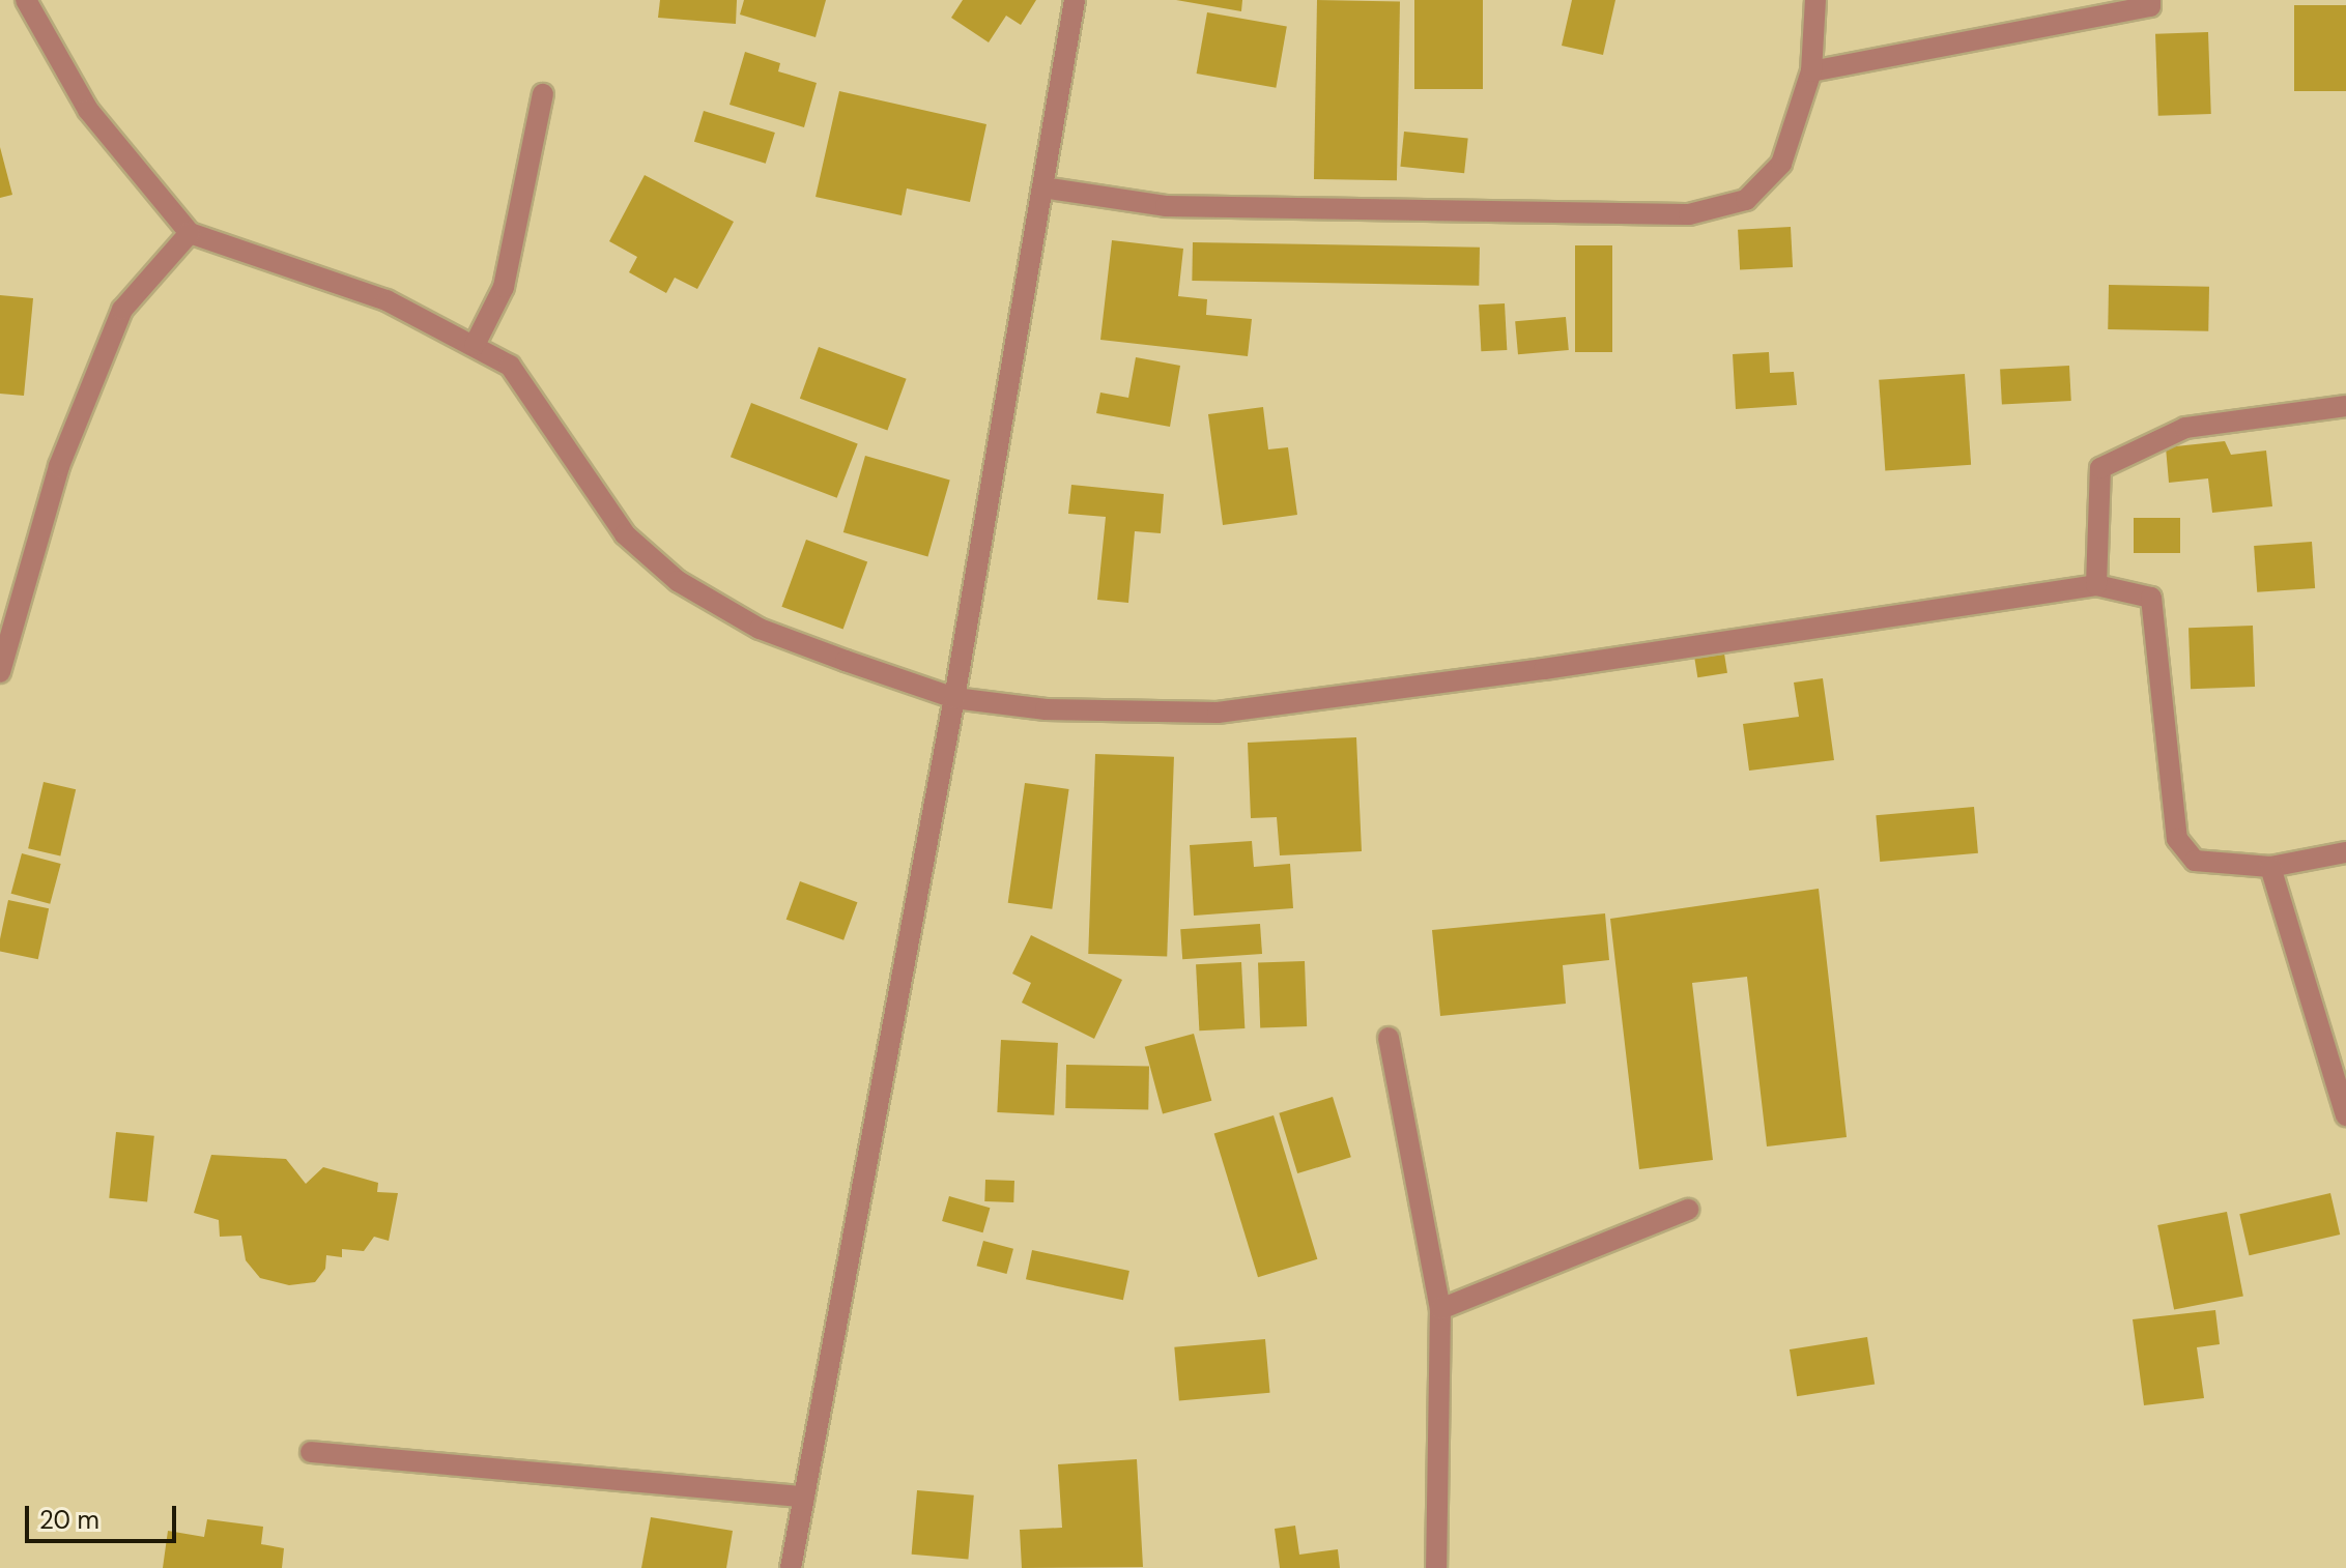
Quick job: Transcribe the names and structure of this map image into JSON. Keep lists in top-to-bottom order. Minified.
{"scale_bar":"20 m"}
